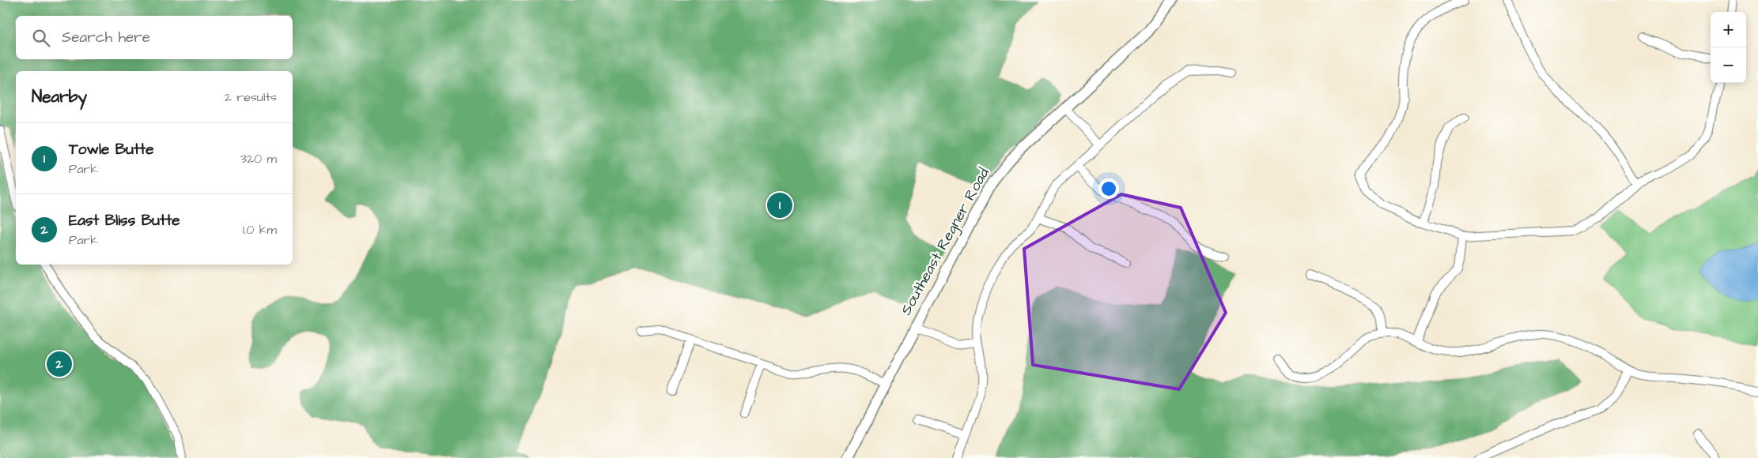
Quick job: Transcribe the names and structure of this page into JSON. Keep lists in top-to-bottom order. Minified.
{"streets":{"main road":["Southeast Regner Road"]},"page":{"map_buttons":["+","−"],"search":"Search here","heading":["Nearby","2 results"],"list":[{"mark":"1","name":"Towle Butte","note":"Park","value":"320 m"},{"mark":"2","name":"East Bliss Butte","note":"Park","value":"1.0 km"}],"pins":["1","2"]}}
